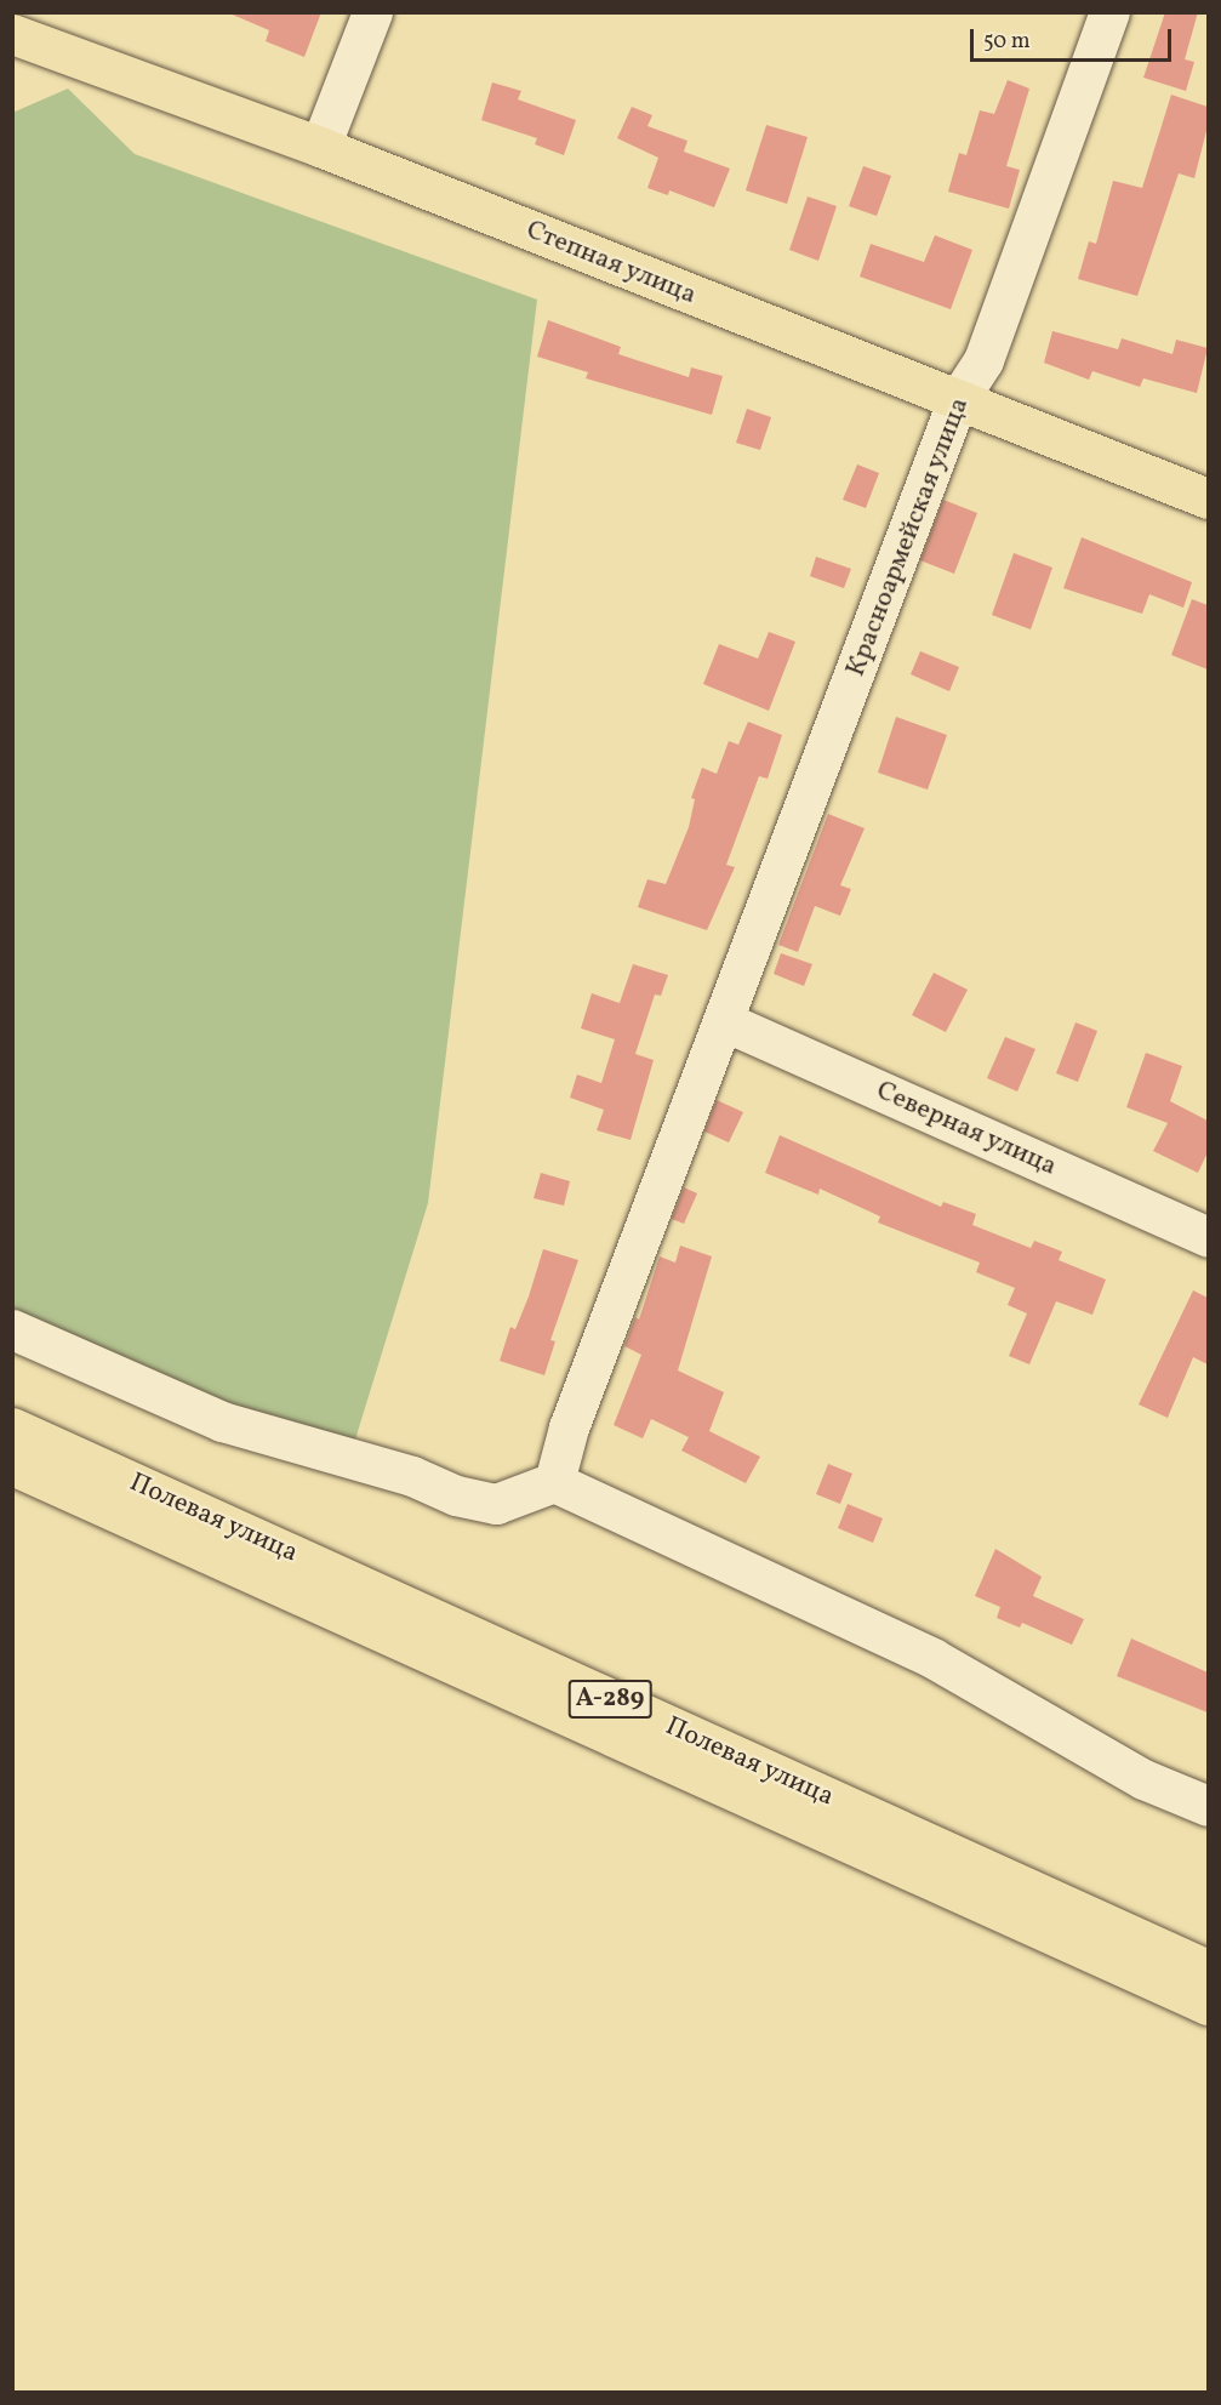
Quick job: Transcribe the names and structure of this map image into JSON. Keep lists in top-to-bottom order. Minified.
{"streets":{"main road":["Степная улица","Полевая улица","А-289"],"street":["Красноармейская улица","Северная улица"]},"crossings":[["Степная улица","Красноармейская улица"],["Красноармейская улица","Северная улица"]],"scale_bar":"50 m"}
